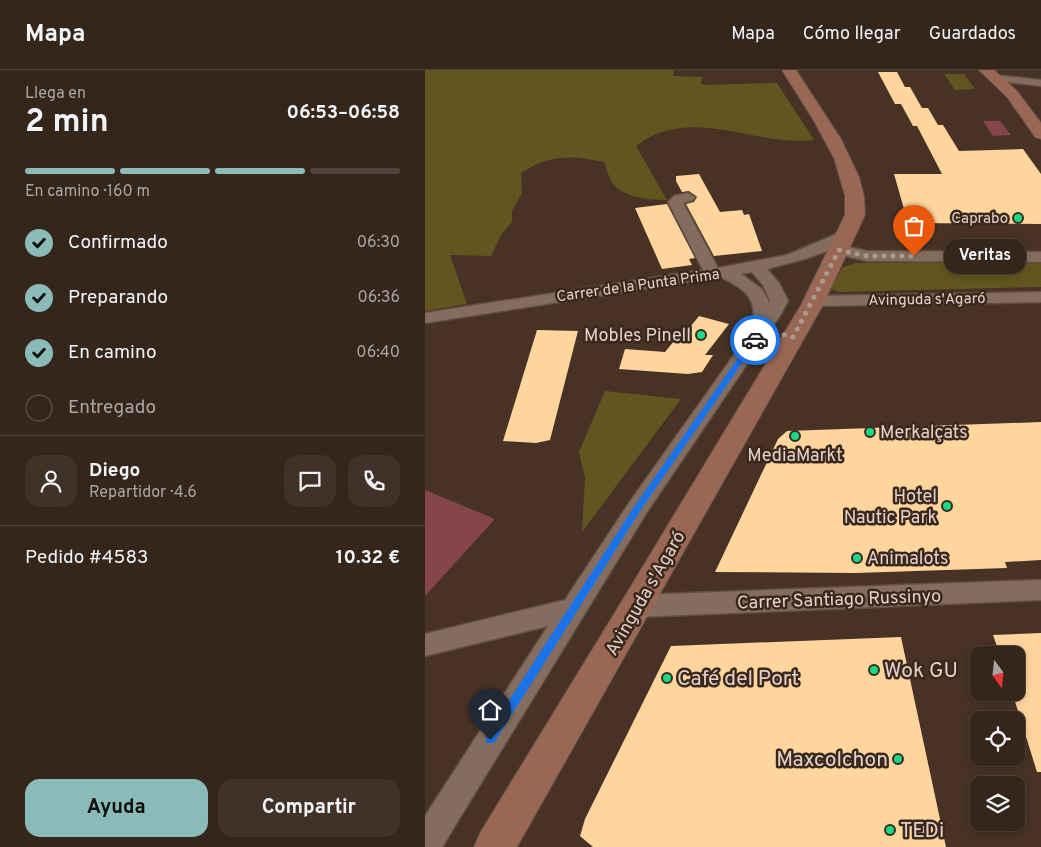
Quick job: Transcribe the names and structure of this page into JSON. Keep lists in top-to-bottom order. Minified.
{"streets":{"main road":["Avinguda s'Agaró"],"street":["Carrer de la Punta Prima","Carrer Santiago Russinyo"]},"crossings":[["Carrer de la Punta Prima","Avinguda s'Agaró"],["Avinguda s'Agaró","Carrer Santiago Russinyo"]],"places":["Caprabo","Veritas","Mobles Pinell","Merkalçats","MediaMarkt","Hotel Nautic Park","Animalots","Wok GU","Café del Port","Maxcolchon","TEDi"],"north":"bottom","page":{"header":"Mapa","nav":["Mapa","Cómo llegar","Guardados"],"heading":["2 min","Llega en","06:53–06:58"],"panel":["Diego","Repartidor · 4.6","Pedido #4583","10.32 €"],"bar":"En camino · 160 m","list":[["Confirmado","06:30"],["Preparando","06:36"],["En camino","06:40"],"Entregado"],"bubble":"Veritas","buttons":["Ayuda","Compartir"]}}
